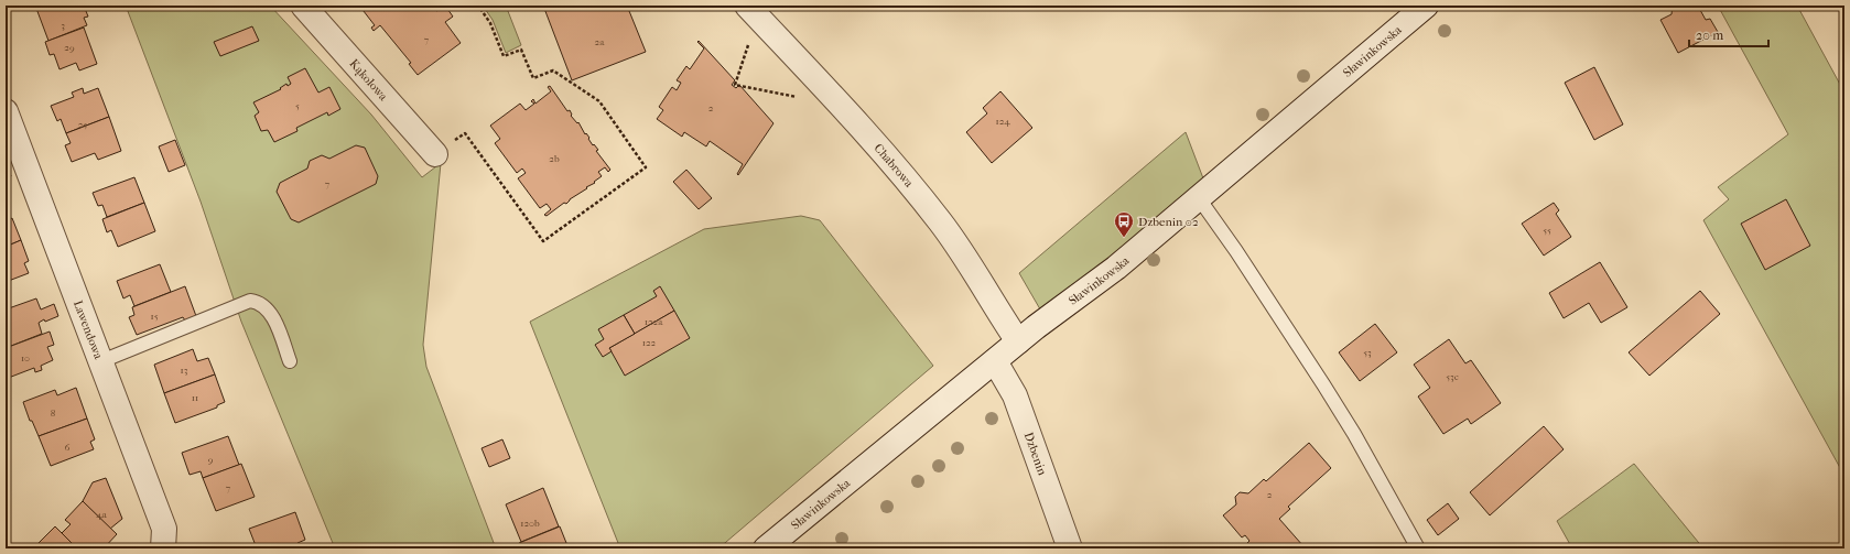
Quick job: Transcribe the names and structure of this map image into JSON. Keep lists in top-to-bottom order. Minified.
{"streets":{"street":["Sławinkowska","Kąkolowa","Chabrowa","Lawendowa","Dzbenin"]},"crossings":[["Sławinkowska","Chabrowa"],["Sławinkowska","Dzbenin"]],"places":{"bus stop":["Dzbenin 02"]},"house_numbers":["3","7","2a","29","5","2","124","25","2b","7","55","15","122a","122","53","10","13","53c","11","8","6","9","7","2","4a","120b"],"scale_bar":"20 m"}
